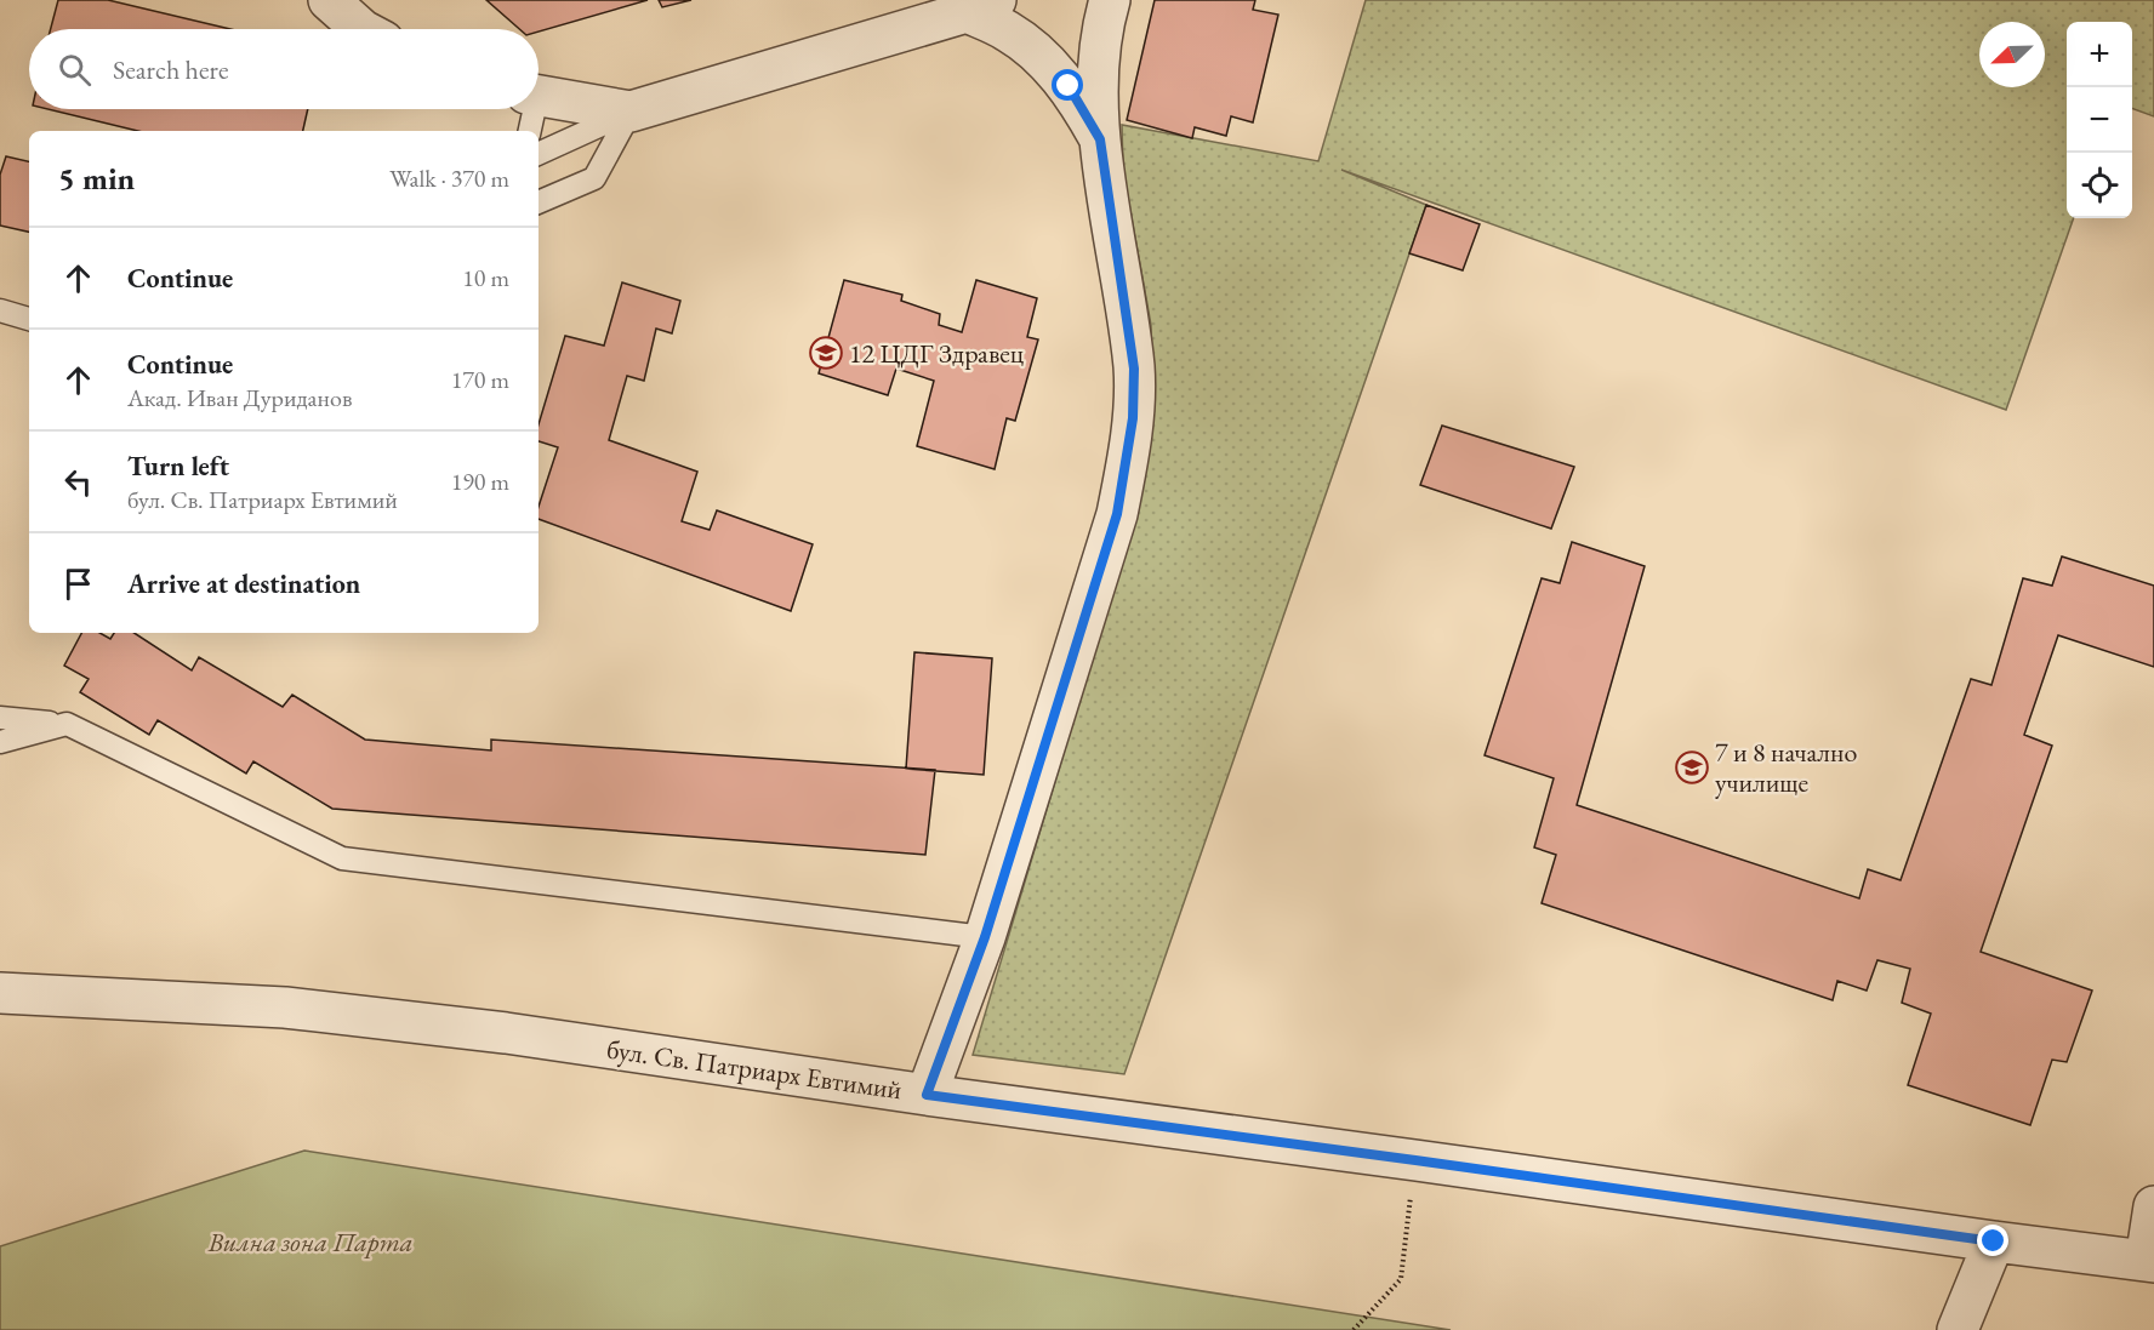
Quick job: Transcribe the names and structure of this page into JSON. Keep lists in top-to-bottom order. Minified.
{"streets":{"street":["бул. Св. Патриарх Евтимий"]},"parks":["Вилна зона Парта"],"places":{"school or university":["12 ЦДГ Здравец","7 и 8 начално училище"]},"north":"bottom left","page":{"map_buttons":["+","−"],"search":"Search here","heading":["5 min","Walk · 370 m"],"list":[["Continue","10 m"],["Continue","Акад. Иван Дуриданов","170 m"],["Turn left","бул. Св. Патриарх Евтимий","190 m"],"Arrive at destination"]}}
